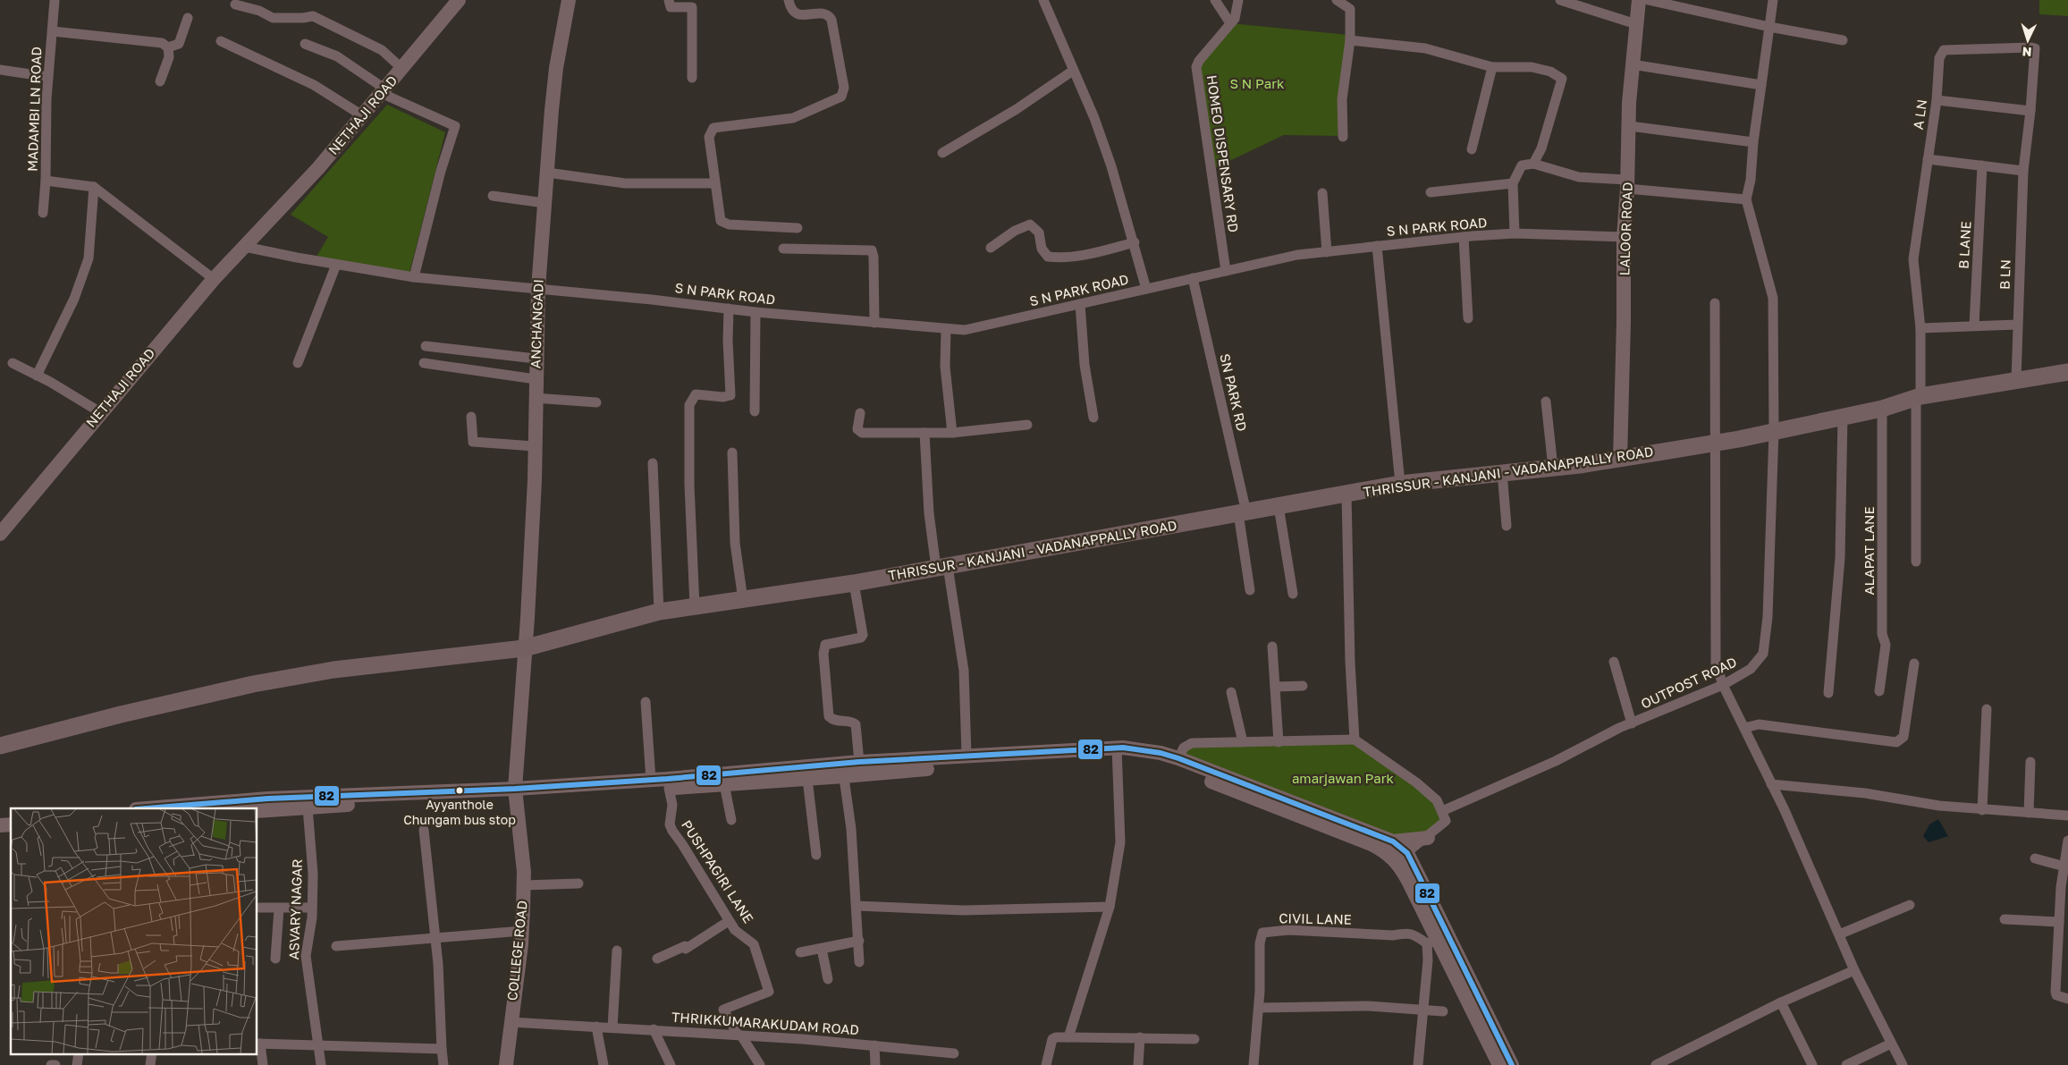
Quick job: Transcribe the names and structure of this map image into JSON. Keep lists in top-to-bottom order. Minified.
{"streets":{"main road":["NETHAJI ROAD","LALOOR ROAD","ANCHANGADI","THRISSUR - KANJANI - VADANAPPALLY ROAD","COLLEGE ROAD"],"street":["MADAMBI LN ROAD","A LN","HOMEO DISPENSARY RD","S N PARK ROAD","B LANE","B LN","SN PARK RD","ALAPAT LANE","OUTPOST ROAD","PUSHPAGIRI LANE","ASVARY NAGAR","CIVIL LANE","THRIKKUMARAKUDAM ROAD"]},"crossings":[["A LN","B LN"],["A LN","THRISSUR - KANJANI - VADANAPPALLY ROAD"],["HOMEO DISPENSARY RD","S N PARK ROAD"],["S N PARK ROAD","LALOOR ROAD"],["S N PARK ROAD","ANCHANGADI"],["S N PARK ROAD","SN PARK RD"],["LALOOR ROAD","THRISSUR - KANJANI - VADANAPPALLY ROAD"],["B LN","THRISSUR - KANJANI - VADANAPPALLY ROAD"],["ANCHANGADI","THRISSUR - KANJANI - VADANAPPALLY ROAD"],["ANCHANGADI","COLLEGE ROAD"],["SN PARK RD","THRISSUR - KANJANI - VADANAPPALLY ROAD"],["THRISSUR - KANJANI - VADANAPPALLY ROAD","ALAPAT LANE"],["THRISSUR - KANJANI - VADANAPPALLY ROAD","OUTPOST ROAD"],["THRISSUR - KANJANI - VADANAPPALLY ROAD","COLLEGE ROAD"],["PUSHPAGIRI LANE","THRIKKUMARAKUDAM ROAD"],["COLLEGE ROAD","THRIKKUMARAKUDAM ROAD"]],"parks":["S N Park","amarjawan Park"],"places":["Ayyanthole Chungam bus stop"],"lines":["transit line 82"],"north":"bottom"}
